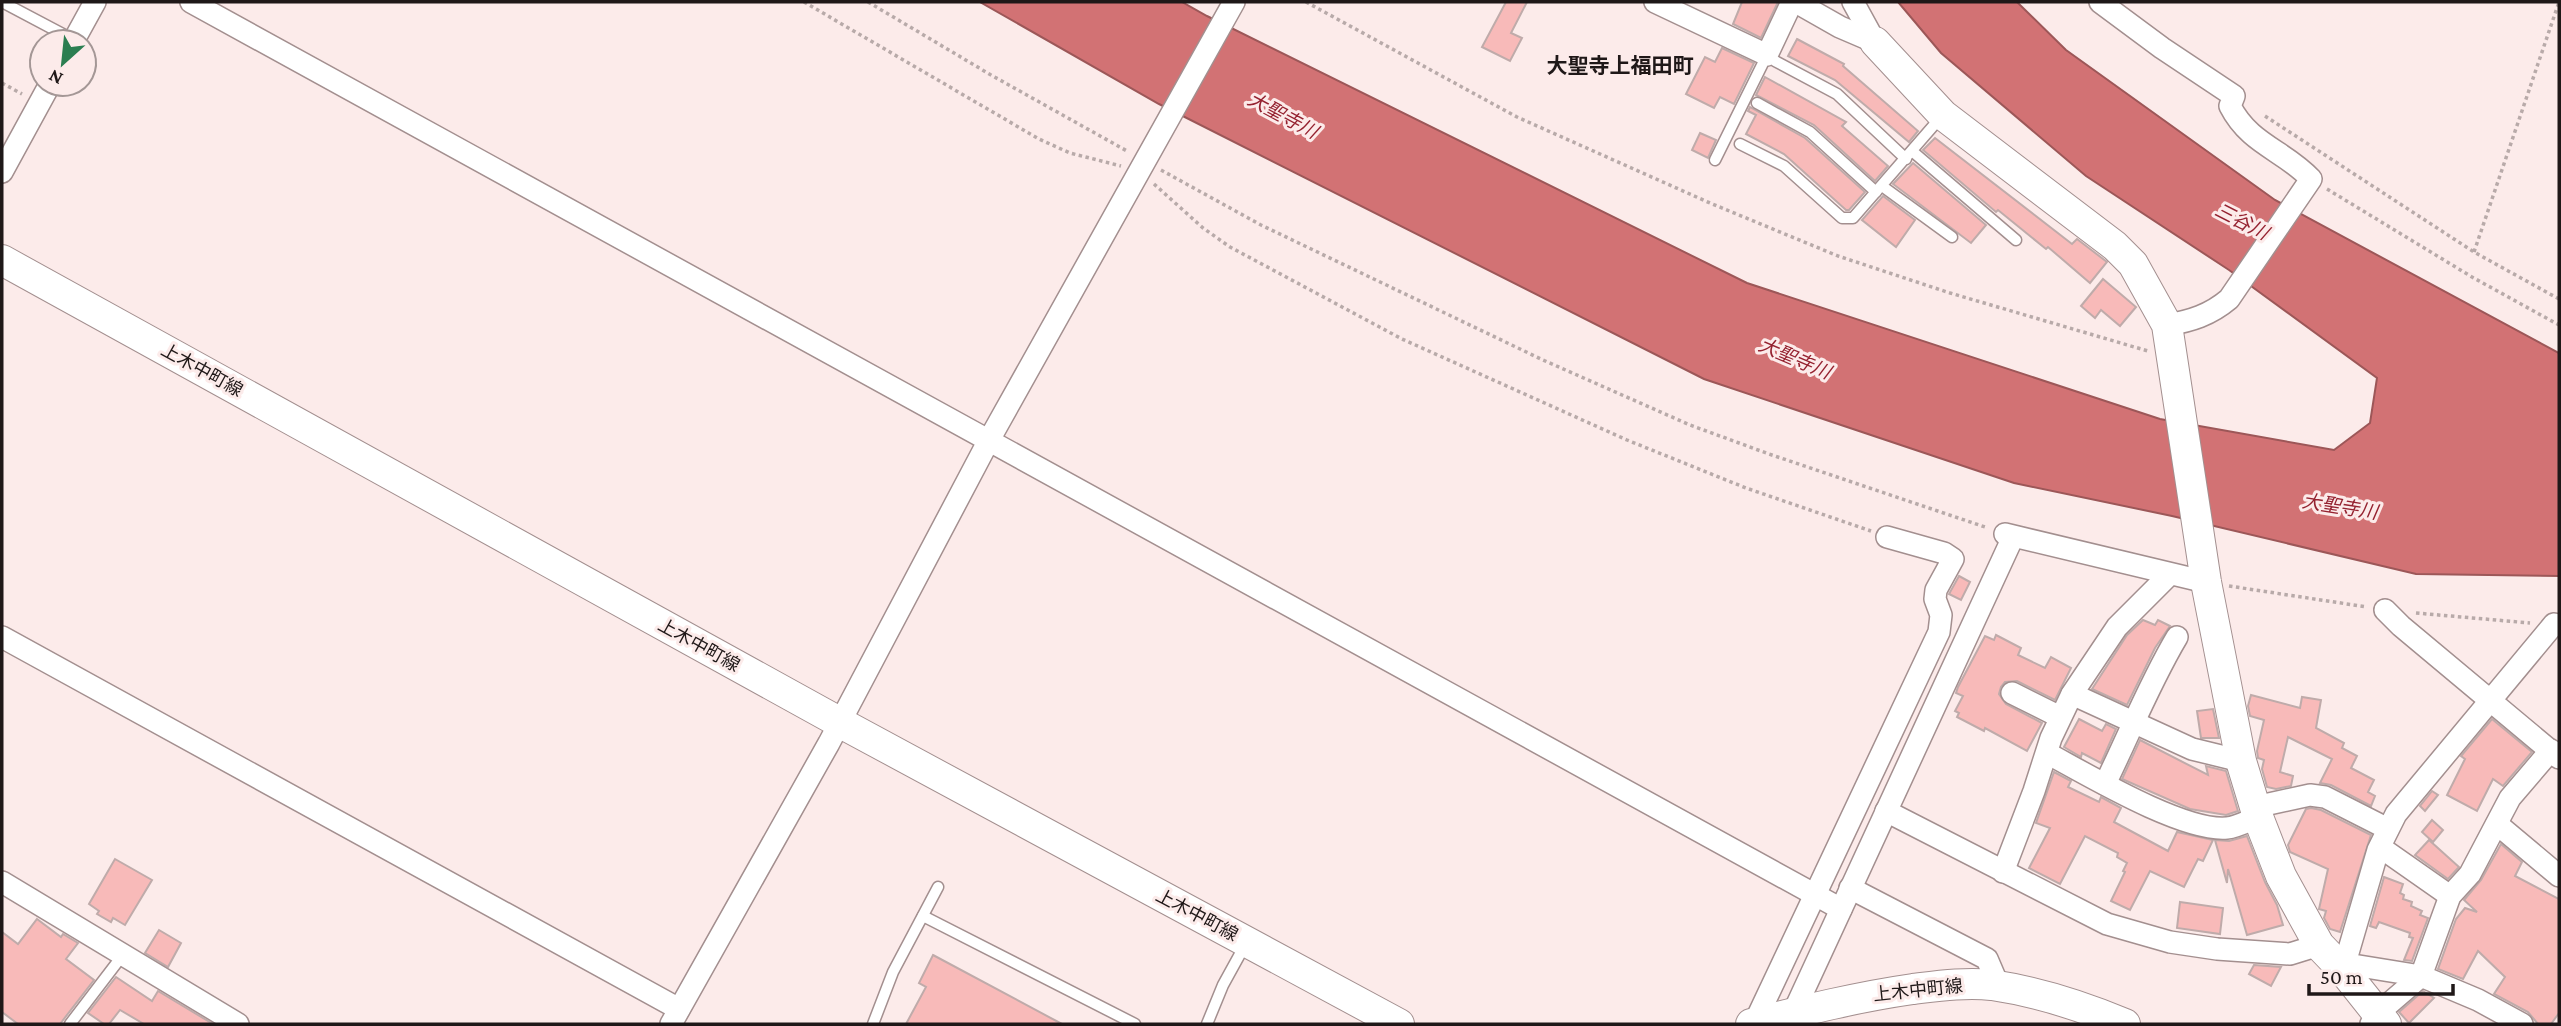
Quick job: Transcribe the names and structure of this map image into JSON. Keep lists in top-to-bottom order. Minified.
{"streets":{"main road":["上木中町線"]},"districts":["大聖寺上福田町"],"water":["大聖寺川","三谷川"],"scale_bar":"50 m","north":"bottom left"}
